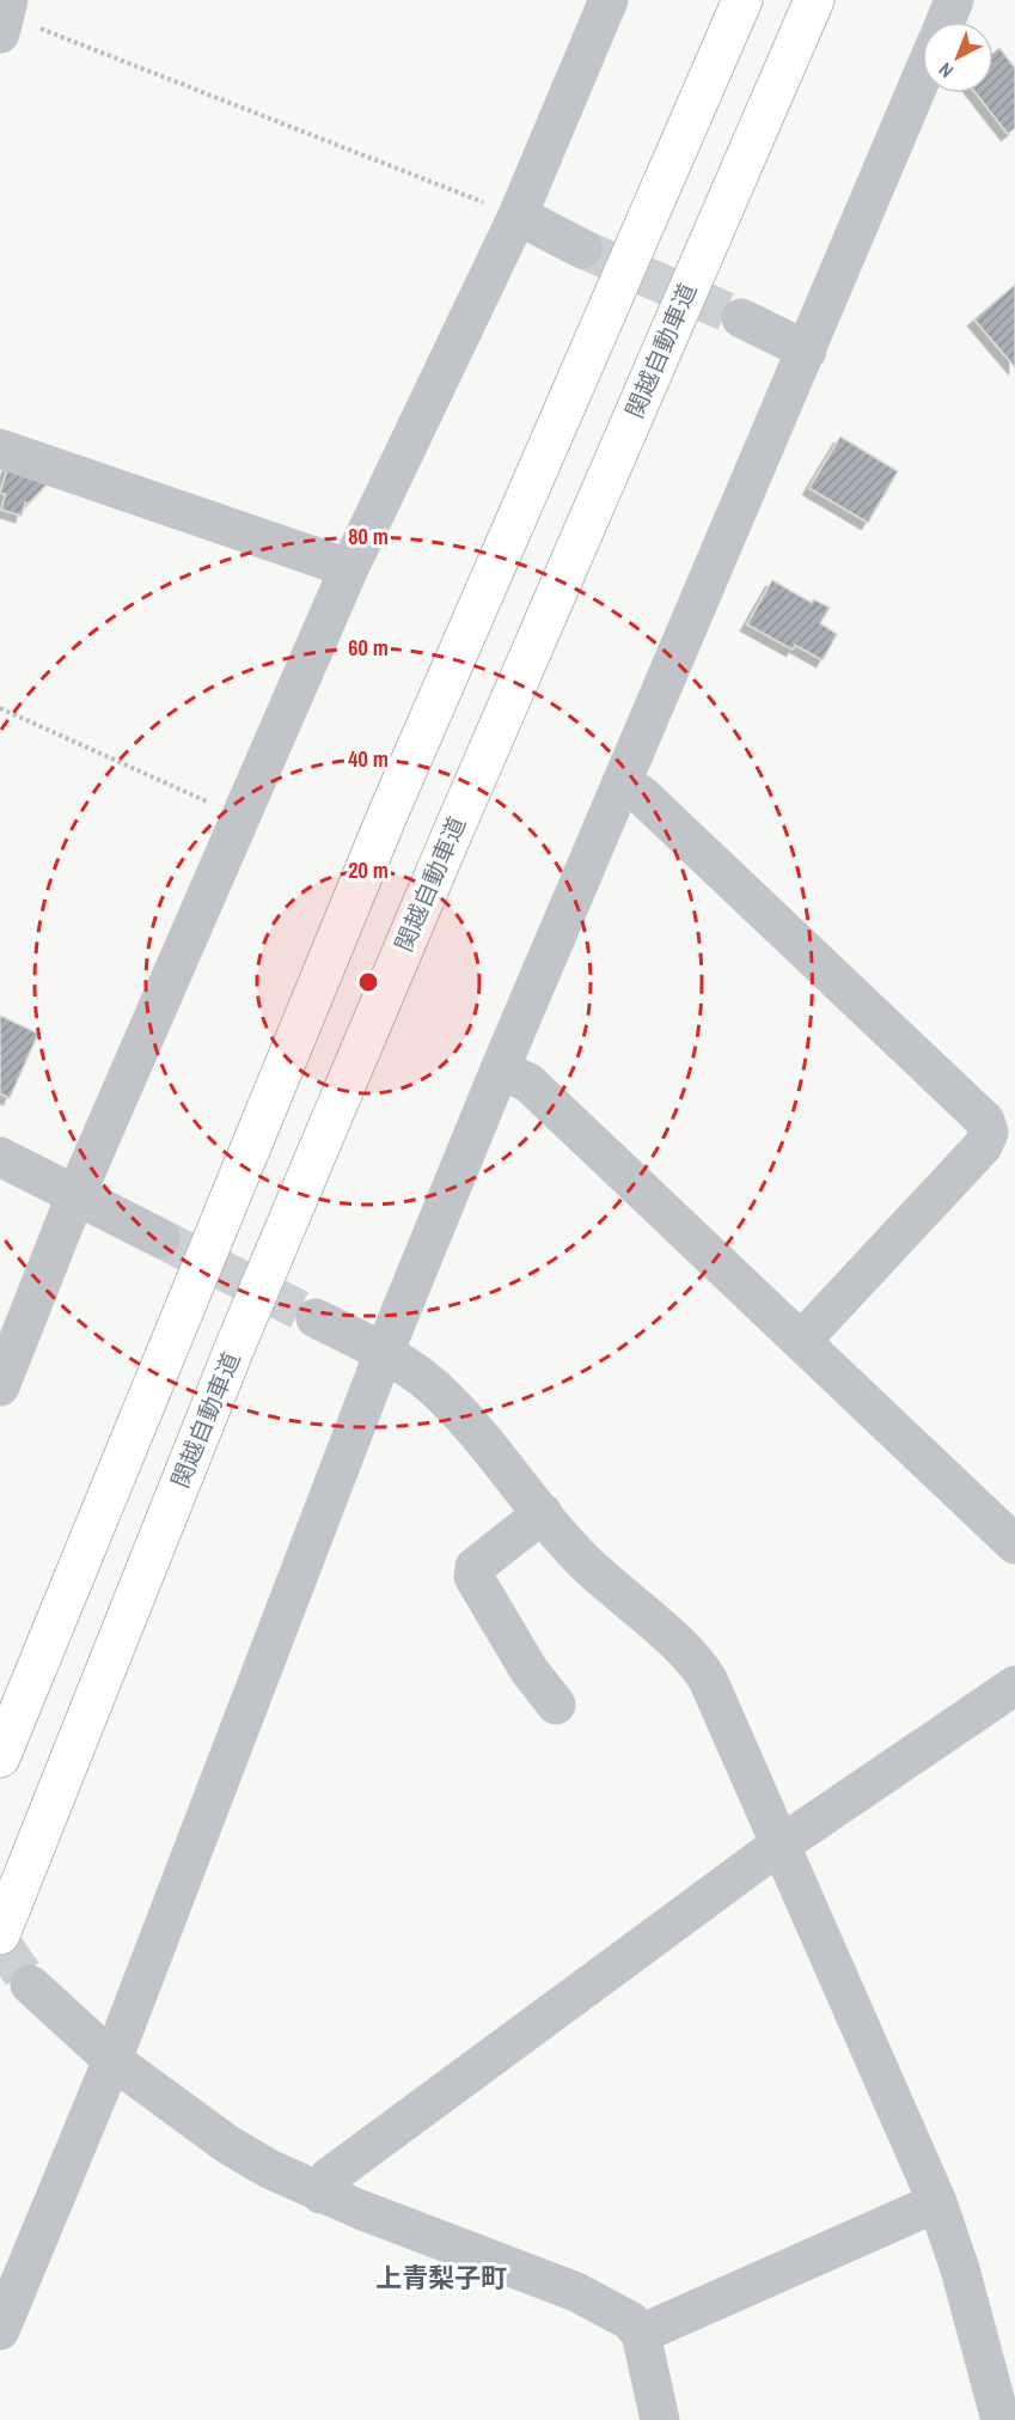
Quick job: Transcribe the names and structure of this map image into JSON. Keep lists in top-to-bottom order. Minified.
{"streets":{"highway":["関越自動車道"]},"districts":["上青梨子町"],"north":"bottom left","rings":["80 m","60 m","40 m","20 m"]}
